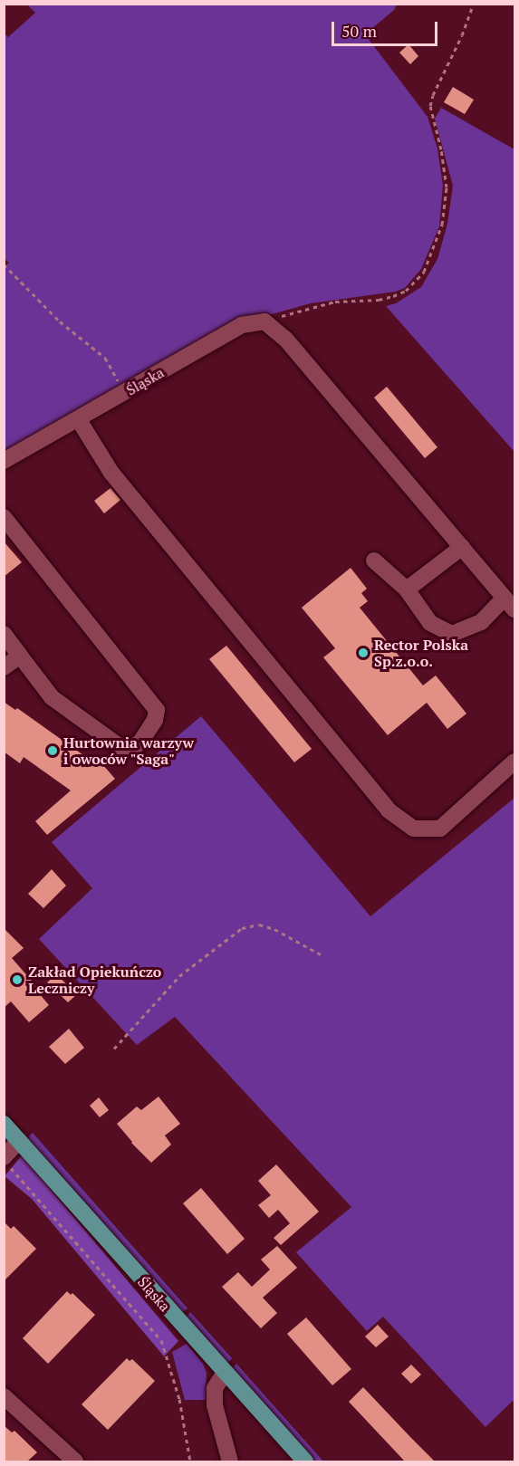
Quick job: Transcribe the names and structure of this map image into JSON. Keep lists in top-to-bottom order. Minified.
{"streets":{"main road":["Śląska"]},"places":["Rector Polska Sp.z.o.o.","Hurtownia warzyw i owoców \"Saga\"","Zakład Opiekuńczo Leczniczy"],"scale_bar":"50 m"}
